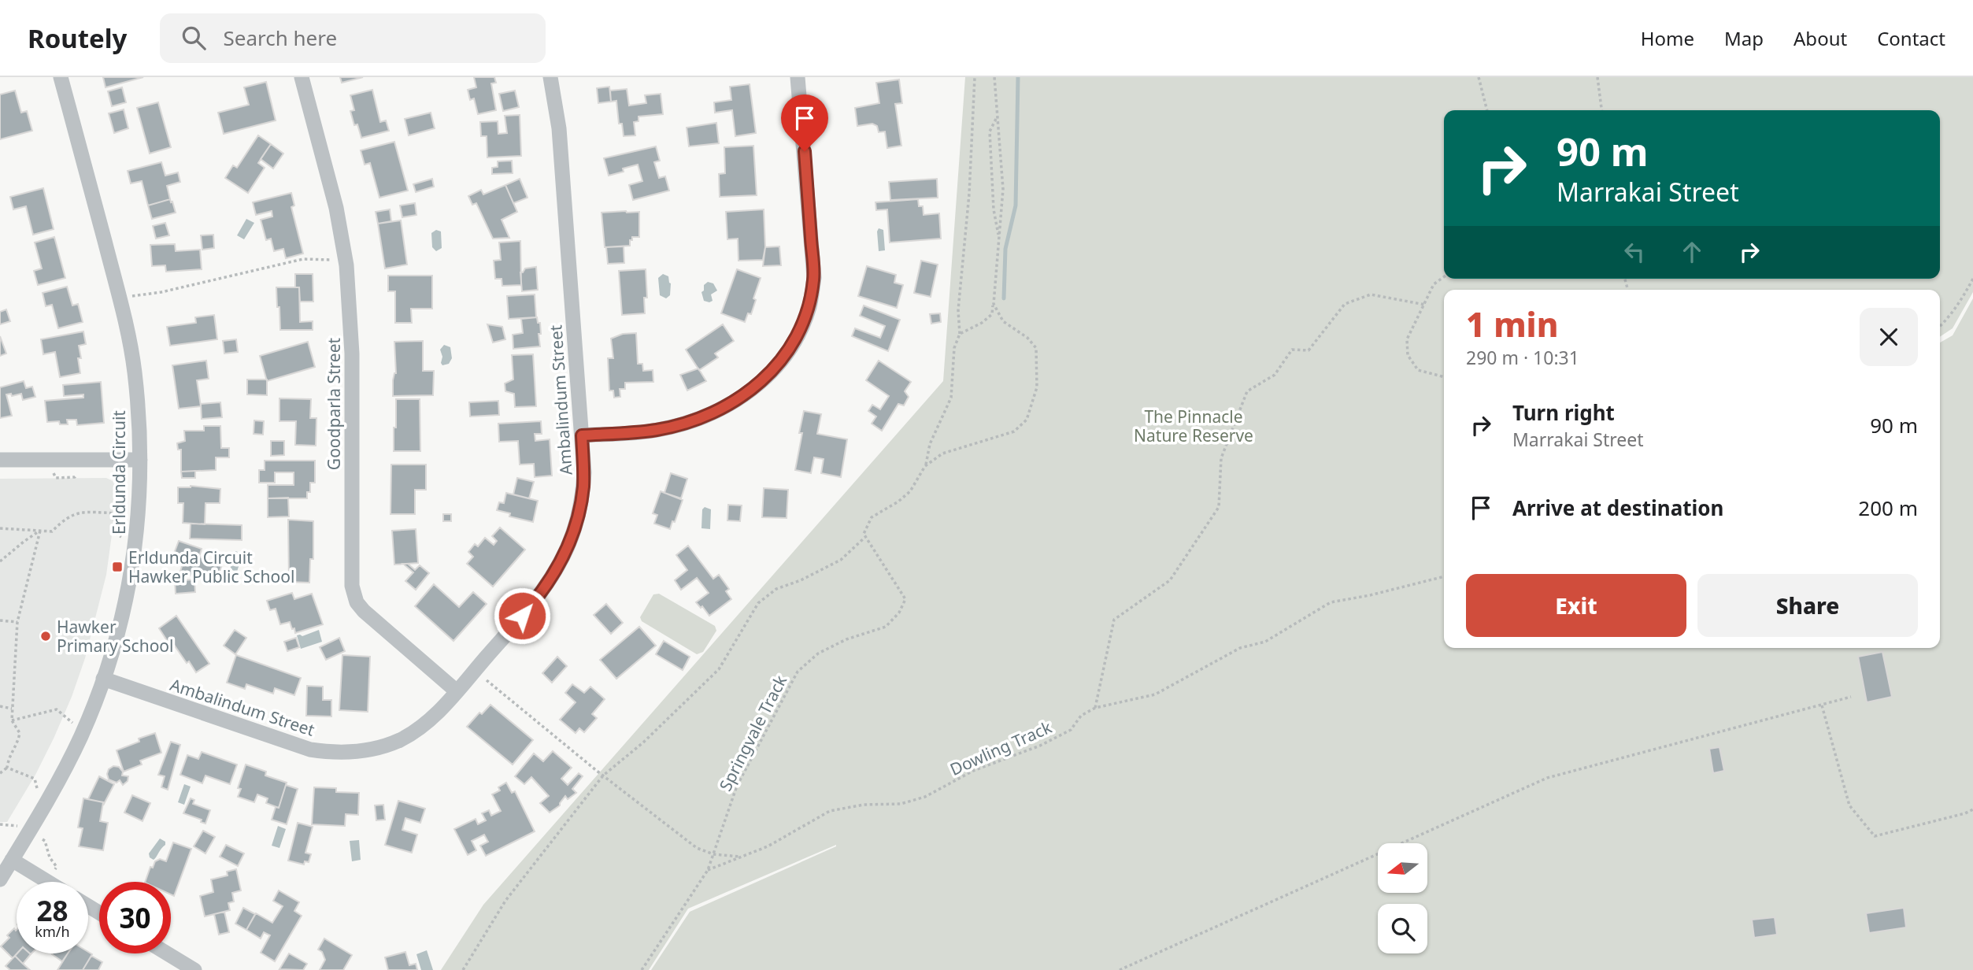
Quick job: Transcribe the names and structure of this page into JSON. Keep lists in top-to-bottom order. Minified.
{"streets":{"street":["Ambalindum Street","Goodparla Street","Erldunda Circuit"],"path":["Springvale Track","Dowling Track"]},"crossings":[["Ambalindum Street","Goodparla Street"],["Ambalindum Street","Erldunda Circuit"],["Springvale Track","Dowling Track"]],"parks":["The Pinnacle Nature Reserve"],"places":{"transit":["Erldunda Circuit Hawker Public School"],"other":["Hawker Primary School"]},"north":"left","page":{"header":"Routely","search":"Search here","nav":["Home","Map","About","Contact"],"turn":["90 m","Marrakai Street"],"heading":["1 min","290 m · 10:31"],"list":[{"name":"Turn right","note":"Marrakai Street","value":"90 m"},{"name":"Arrive at destination","value":"200 m"}],"buttons":["Exit","Share"],"speed":"28 km/h","limit":"30"}}
